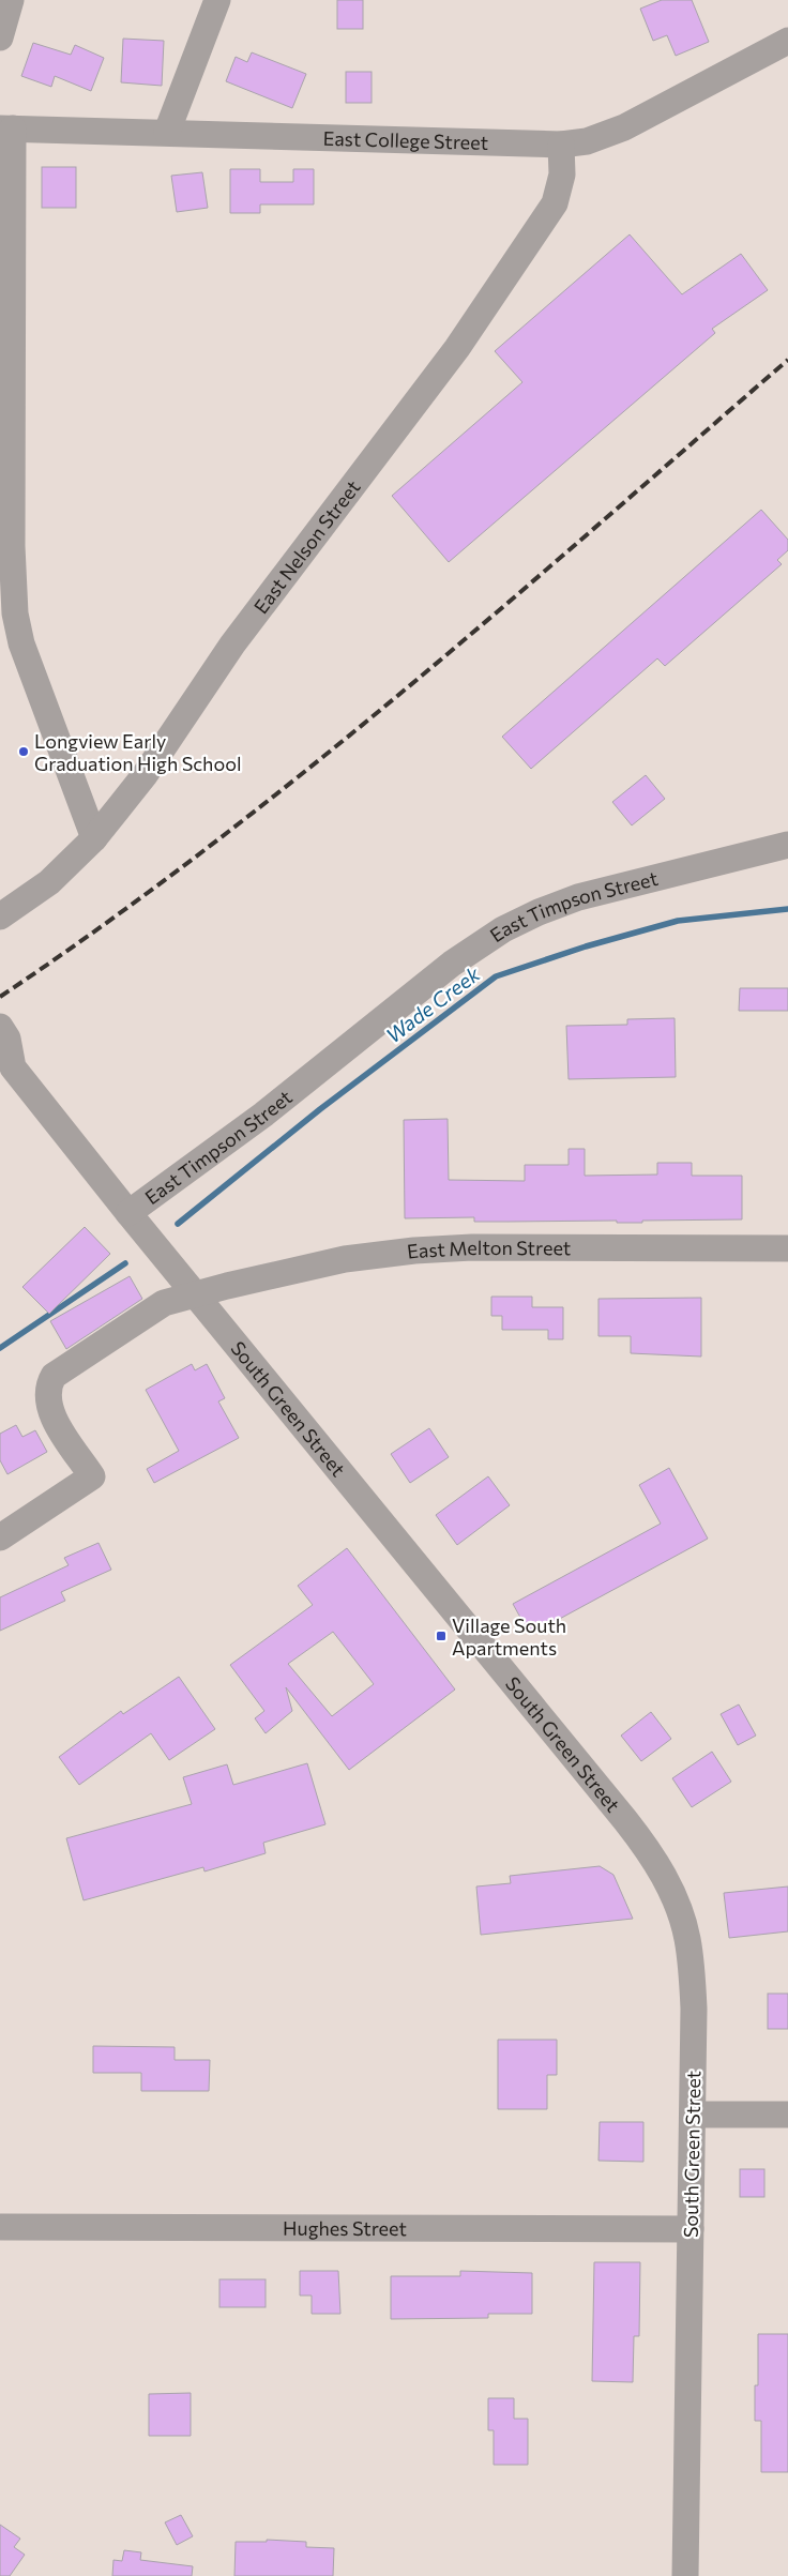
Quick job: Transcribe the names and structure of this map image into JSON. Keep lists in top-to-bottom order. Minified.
{"streets":{"street":["East College Street","East Nelson Street","East Timpson Street","East Melton Street","South Green Street","Hughes Street"]},"crossings":[["East College Street","East Nelson Street"],["East Timpson Street","South Green Street"],["East Melton Street","South Green Street"],["South Green Street","Hughes Street"]],"water":["Wade Creek"],"places":{"other":["Longview Early Graduation High School"],"transit":["Village South Apartments"]}}
